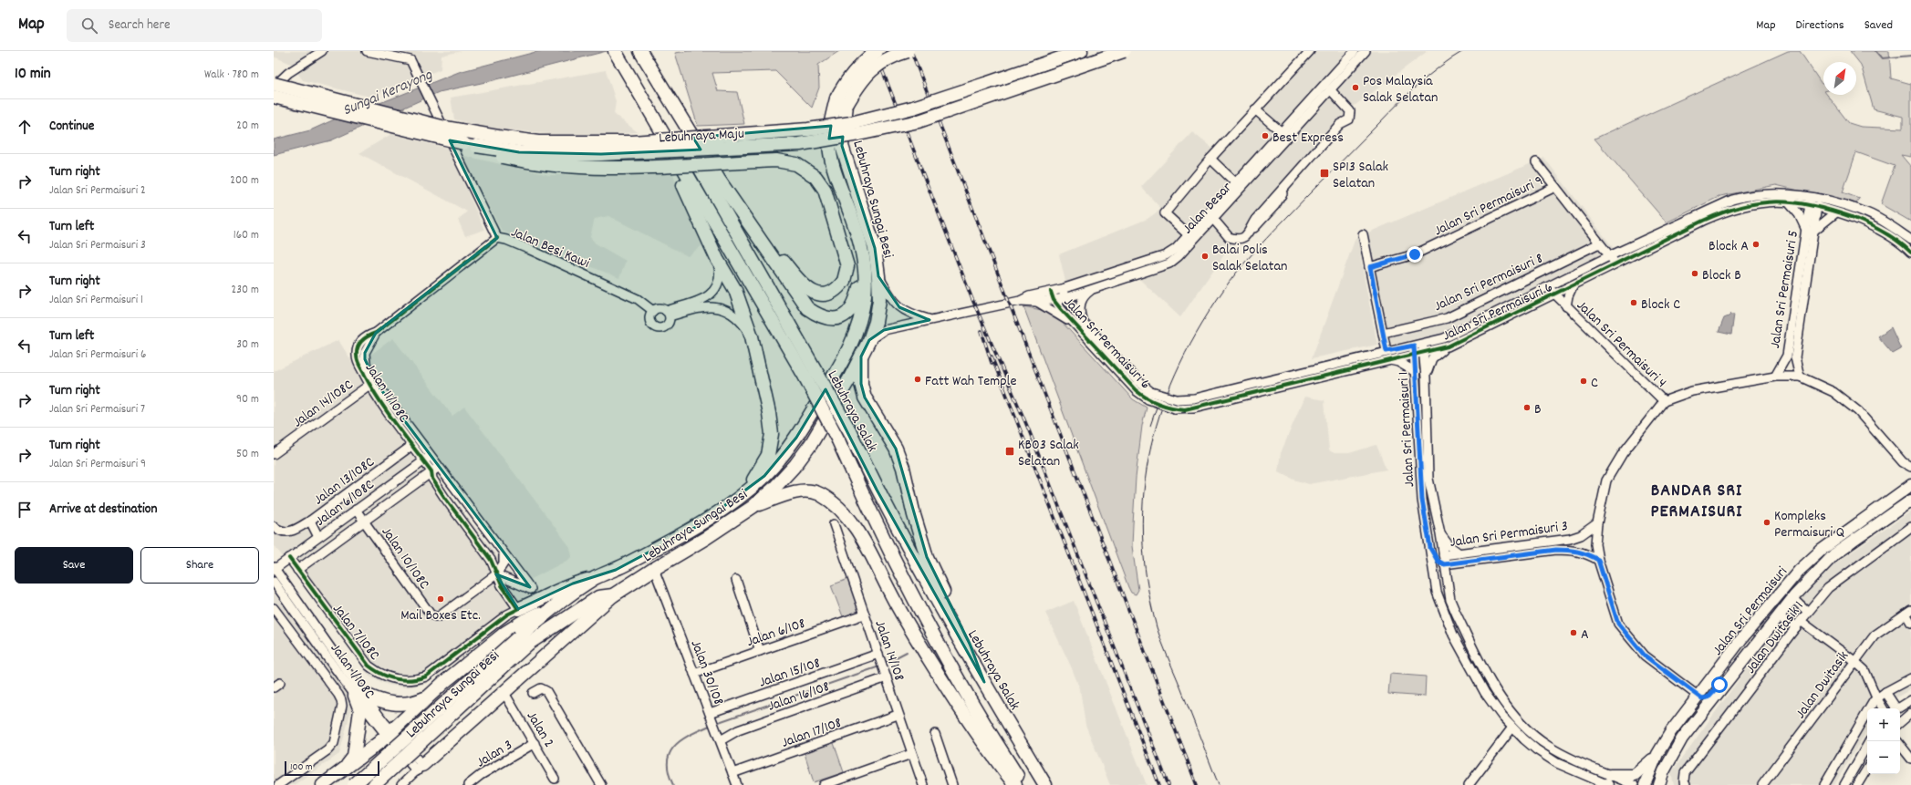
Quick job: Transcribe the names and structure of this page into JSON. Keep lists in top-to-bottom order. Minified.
{"streets":{"highway":["Lebuhraya Maju","Lebuhraya Sungai Besi","Lebuhraya Salak"],"main road":["Jalan Sri Permaisuri"],"street":["Jalan Sri Permaisuri 9","Jalan Besar","Jalan Besi Kawi","Jalan Sri Permaisuri 8","Jalan Sri Permaisuri 5","Jalan Sri Permaisuri 6","Jalan Sri Permaisuri 4","Jalan 11/108C","Jalan 14/108C","Jalan Sri Permaisuri 1","Jalan 13/108C","Jalan 6/108C","Jalan Sri Permaisuri 3","Jalan 10/108C","Jalan 7/108C","Jalan 6/108","Jalan Dwitasik 1","Jalan 14/108","Jalan 1/108C","Jalan 15/108","Jalan 30/108","Jalan Dwitasik","Jalan 16/108","Jalan 2","Jalan 17/108","Jalan 3"]},"crossings":[["Lebuhraya Sungai Besi","Jalan Besar"],["Lebuhraya Sungai Besi","Jalan 30/108"],["Jalan Besar","Jalan Sri Permaisuri 6"],["Jalan Besi Kawi","Jalan 11/108C"],["Jalan Sri Permaisuri 5","Jalan Sri Permaisuri 6"],["Jalan Sri Permaisuri 6","Jalan Sri Permaisuri 4"],["Jalan Sri Permaisuri 6","Jalan Sri Permaisuri 1"],["Jalan 11/108C","Jalan 14/108C"],["Jalan 11/108C","Jalan 13/108C"],["Jalan 11/108C","Jalan 6/108C"],["Jalan 11/108C","Jalan 10/108C"],["Jalan 11/108C","Jalan 7/108C"],["Jalan Sri Permaisuri 1","Jalan Sri Permaisuri 3"],["Jalan 6/108C","Jalan 10/108C"],["Jalan 6/108C","Jalan 7/108C"],["Jalan 6/108C","Jalan 1/108C"],["Jalan 6/108","Jalan 14/108"],["Jalan 6/108","Jalan 30/108"],["Jalan 14/108","Jalan 15/108"],["Jalan 14/108","Jalan 16/108"],["Jalan 14/108","Jalan 17/108"],["Jalan 15/108","Jalan 30/108"],["Jalan 30/108","Jalan 16/108"],["Jalan 30/108","Jalan 17/108"],["Jalan 2","Jalan 3"]],"districts":["BANDAR SRI PERMAISURI"],"water":["Sungai Kerayong"],"places":{"other":["Pos Malaysia Salak Selatan","Best Express","Block A","Balai Polis Salak Selatan","Block B","Block C","Fatt Wah Temple","C","B","Kompleks Permaisuri Q","Mail Boxes Etc.","A"],"transit":["SP13 Salak Selatan","KB03 Salak Selatan"]},"scale_bar":"100 m","north":"top right","page":{"header":"Map","search":"Search here","nav":["Map","Directions","Saved"],"heading":["10 min","Walk · 780 m"],"list":[["Continue","20 m"],["Turn right","Jalan Sri Permaisuri 2","200 m"],["Turn left","Jalan Sri Permaisuri 3","160 m"],["Turn right","Jalan Sri Permaisuri 1","230 m"],["Turn left","Jalan Sri Permaisuri 6","30 m"],["Turn right","Jalan Sri Permaisuri 7","90 m"],["Turn right","Jalan Sri Permaisuri 9","50 m"],"Arrive at destination"],"buttons":["Save","Share"],"map_buttons":["+","−"],"scale":"100 m"}}
